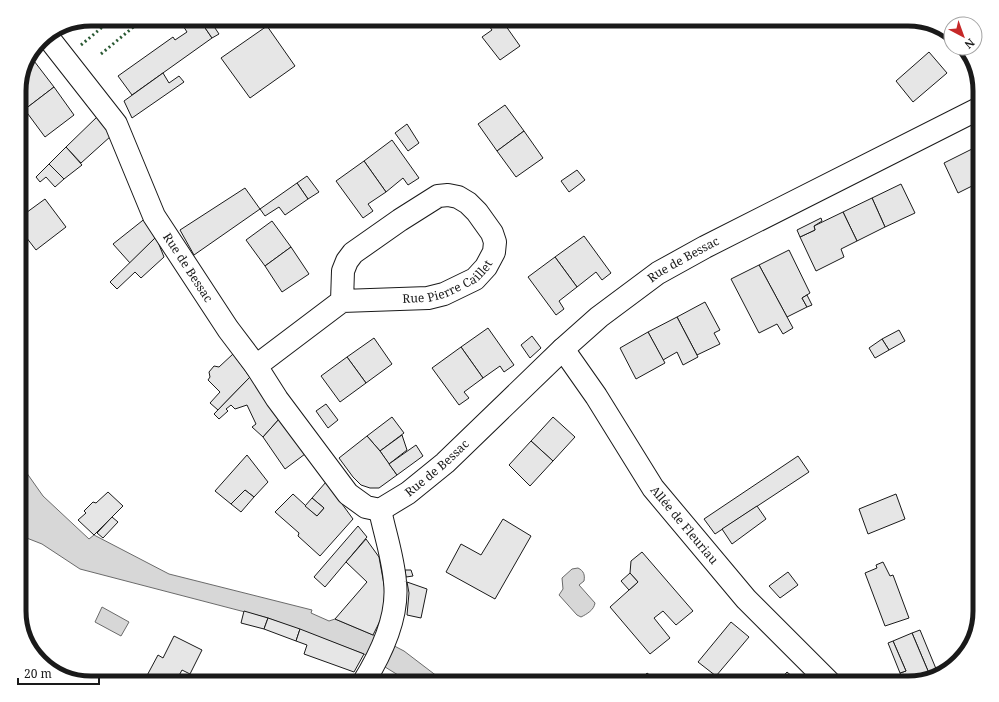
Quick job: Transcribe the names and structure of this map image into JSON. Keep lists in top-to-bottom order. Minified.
{"streets":{"street":["Rue de Bessac","Rue Pierre Caillet","Allée de Fleuriau"]},"crossings":[["Rue de Bessac","Allée de Fleuriau"]],"scale_bar":"20 m","north":"bottom right"}
